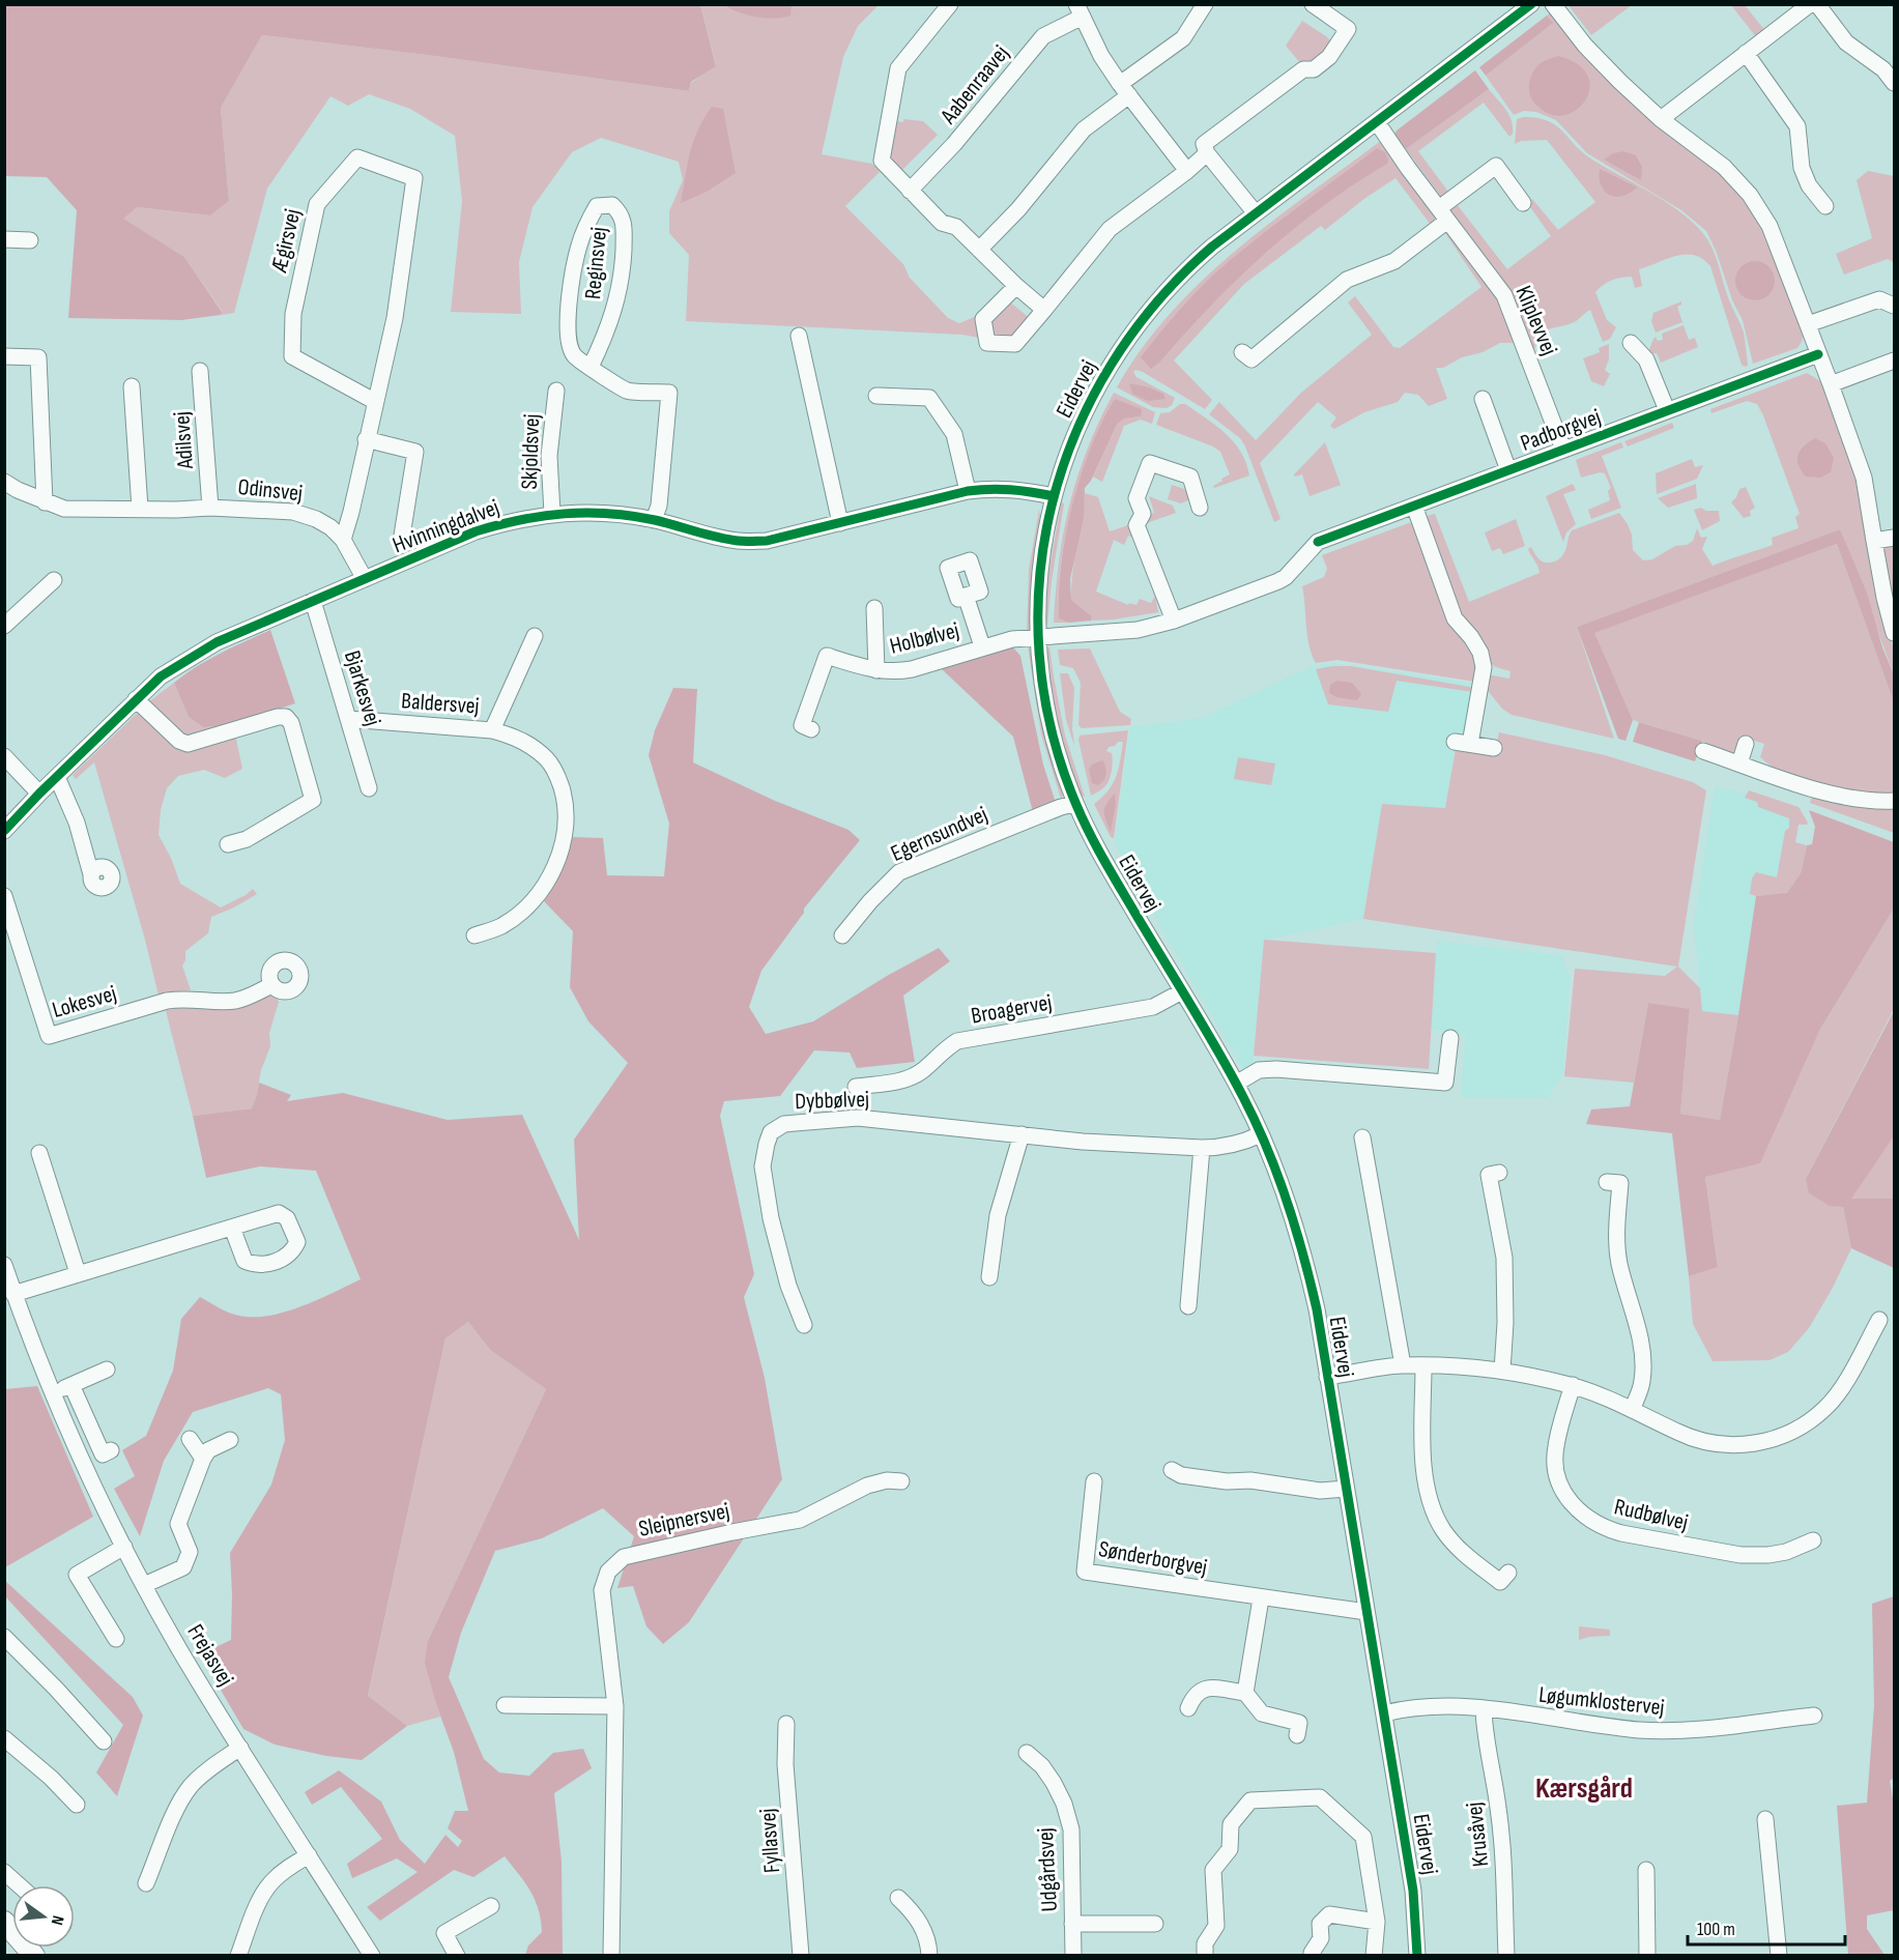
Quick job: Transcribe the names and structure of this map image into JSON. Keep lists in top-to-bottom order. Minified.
{"streets":{"street":["Aabenraavej","Ægirsvej","Reginsvej","Kliplevvej","Eidervej","Padborgvej","Adilsvej","Skjoldsvej","Odinsvej","Hvinningdalvej","Holbølvej","Bjarkesvej","Baldersvej","Egernsundvej","Lokesvej","Broagervej","Dybbølvej","Rudbølvej","Sleipnersvej","Sønderborgvej","Frejasvej","Løgumklostervej","Krusåvej","Fyllasvej","Udgårdsvej"]},"crossings":[["Ægirsvej","Odinsvej"],["Reginsvej","Hvinningdalvej"],["Kliplevvej","Eidervej"],["Kliplevvej","Padborgvej"],["Eidervej","Padborgvej"],["Eidervej","Hvinningdalvej"],["Eidervej","Holbølvej"],["Eidervej","Egernsundvej"],["Eidervej","Broagervej"],["Eidervej","Dybbølvej"],["Eidervej","Sønderborgvej"],["Eidervej","Løgumklostervej"],["Padborgvej","Holbølvej"],["Adilsvej","Odinsvej"],["Skjoldsvej","Hvinningdalvej"],["Odinsvej","Hvinningdalvej"],["Hvinningdalvej","Bjarkesvej"],["Bjarkesvej","Baldersvej"],["Løgumklostervej","Krusåvej"]],"districts":["Kærsgård"],"scale_bar":"100 m","north":"right"}
